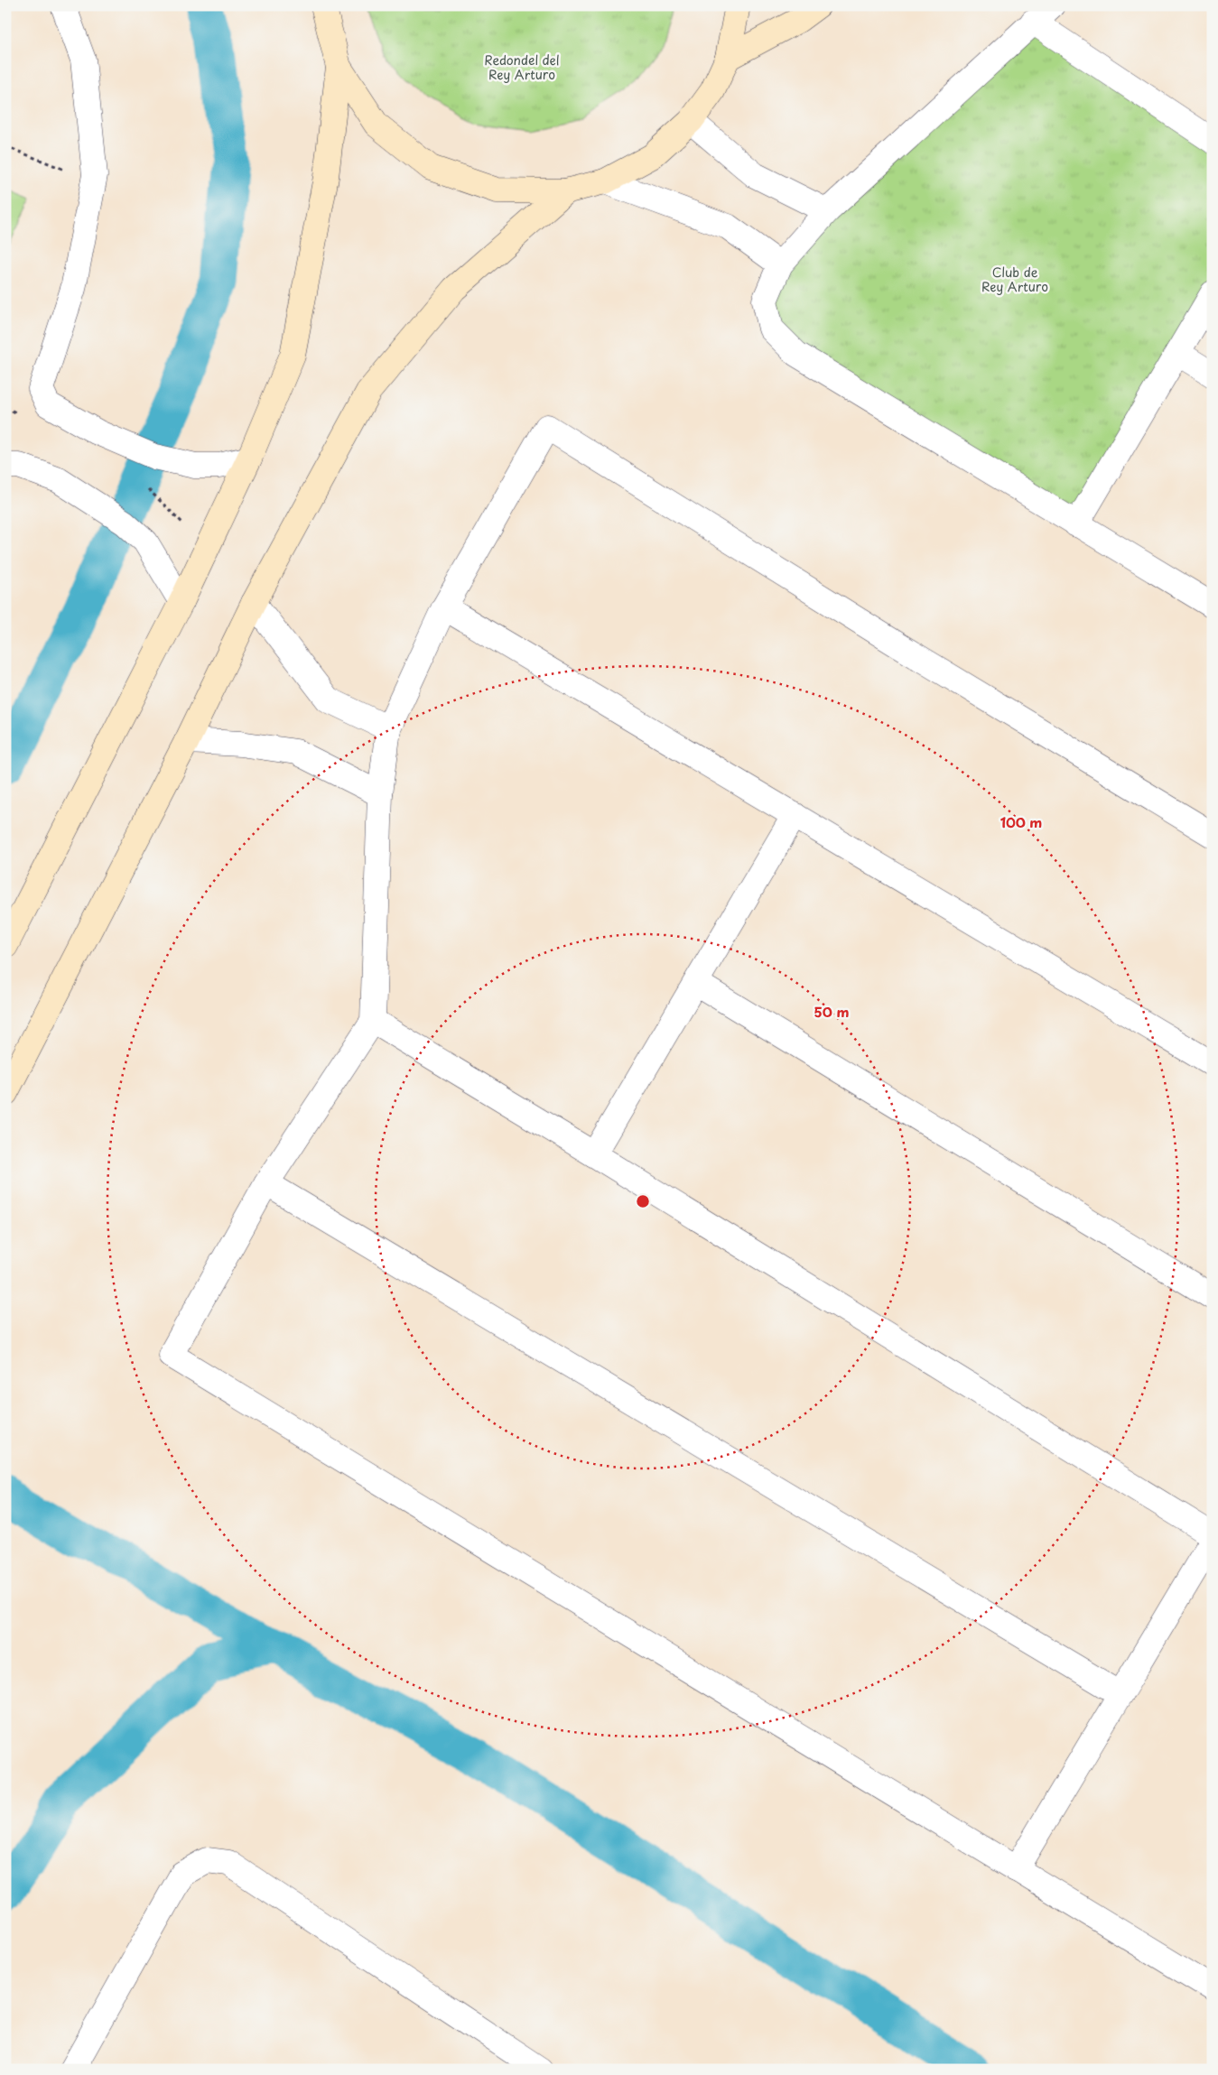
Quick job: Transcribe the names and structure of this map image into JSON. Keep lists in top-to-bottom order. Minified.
{"parks":["Redondel del Rey Arturo","Club de Rey Arturo"],"rings":["100 m","50 m"]}
